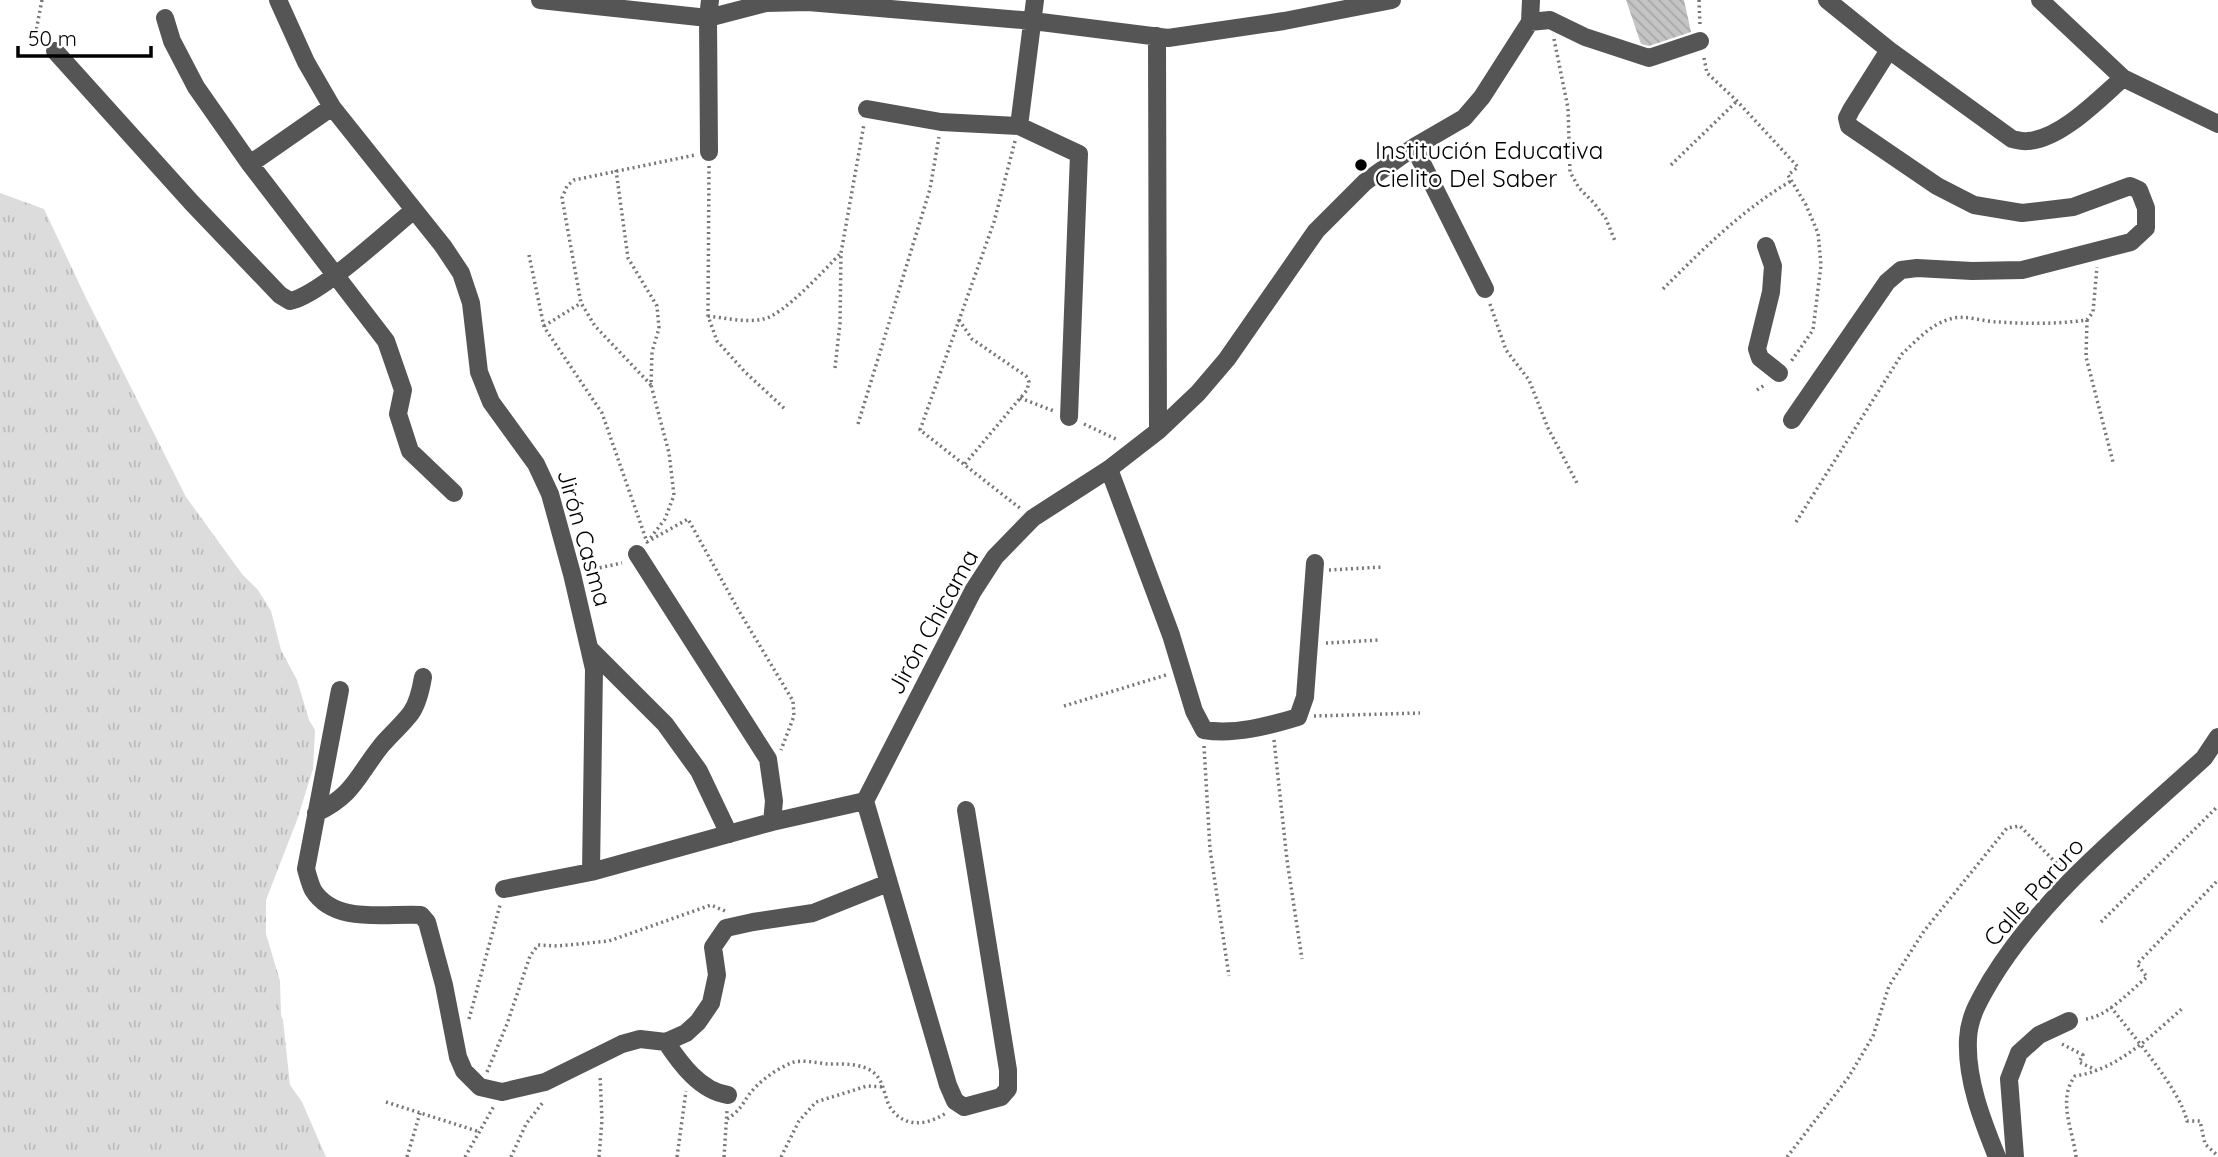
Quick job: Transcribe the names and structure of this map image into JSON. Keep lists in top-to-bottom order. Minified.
{"streets":{"street":["Jirón Casma","Jirón Chicama","Calle Paruro"]},"places":["Institución Educativa Cielito Del Saber"],"scale_bar":"50 m"}
